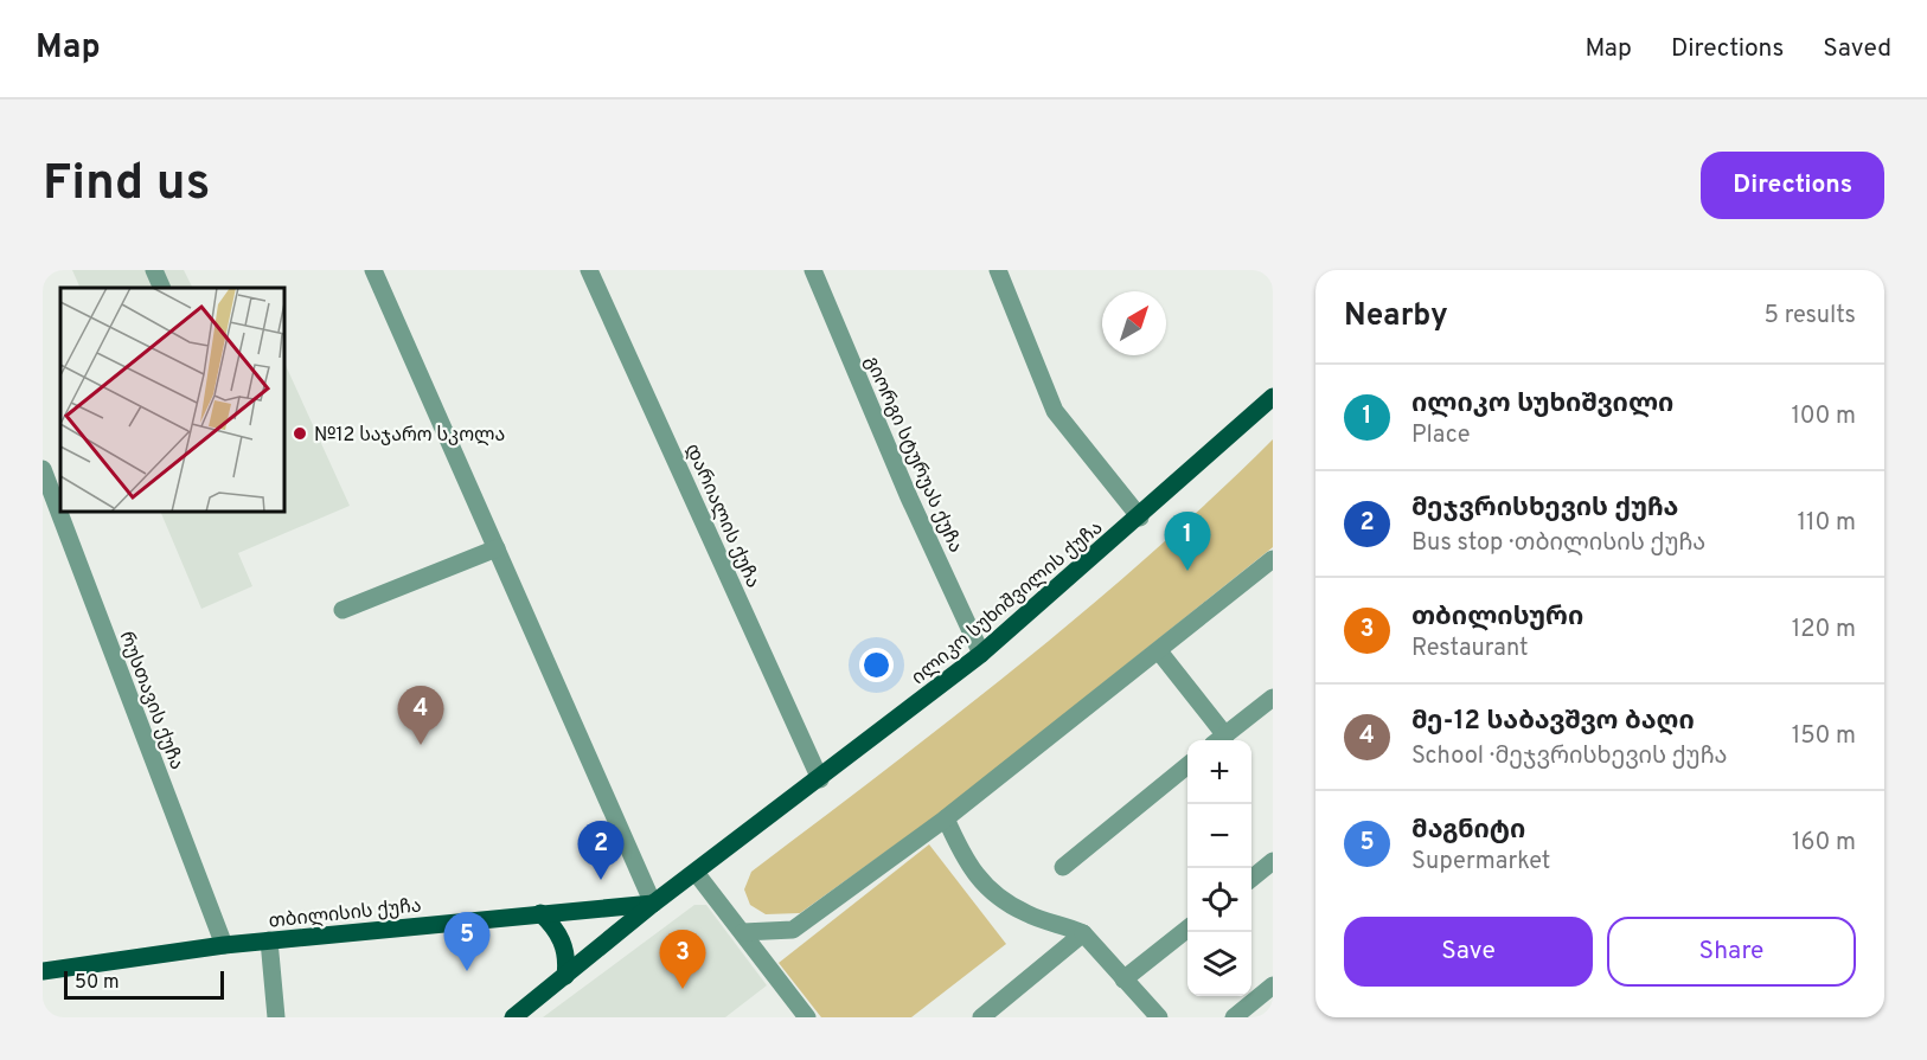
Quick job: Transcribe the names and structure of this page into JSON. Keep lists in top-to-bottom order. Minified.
{"streets":{"main road":["ილიკო სუხიშვილის ქუჩა","თბილისის ქუჩა"],"street":["გიორგი სტურუას ქუჩა","დარიალის ქუჩა","რუსთავის ქუჩა"]},"crossings":[["გიორგი სტურუას ქუჩა","ილიკო სუხიშვილის ქუჩა"],["დარიალის ქუჩა","ილიკო სუხიშვილის ქუჩა"],["ილიკო სუხიშვილის ქუჩა","თბილისის ქუჩა"],["რუსთავის ქუჩა","თბილისის ქუჩა"]],"places":["№12 საჯარო სკოლა"],"scale_bar":"50 m","north":"top right","page":{"header":"Map","nav":["Map","Directions","Saved"],"buttons":["Directions",["Save","Share"]],"title":"Find us","heading":["Nearby","5 results"],"list":[{"mark":"1","name":"ილიკო სუხიშვილი","note":"Place","value":"100 m"},{"mark":"2","name":"მეჯვრისხევის ქუჩა","note":"Bus stop · თბილისის ქუჩა","value":"110 m"},{"mark":"3","name":"თბილისური","note":"Restaurant","value":"120 m"},{"mark":"4","name":"მე-12 საბავშვო ბაღი","note":"School · მეჯვრისხევის ქუჩა","value":"150 m"},{"mark":"5","name":"მაგნიტი","note":"Supermarket","value":"160 m"}],"pins":["1","4","2","5","3"],"map_buttons":["+","−"],"scale":"50 m"}}
